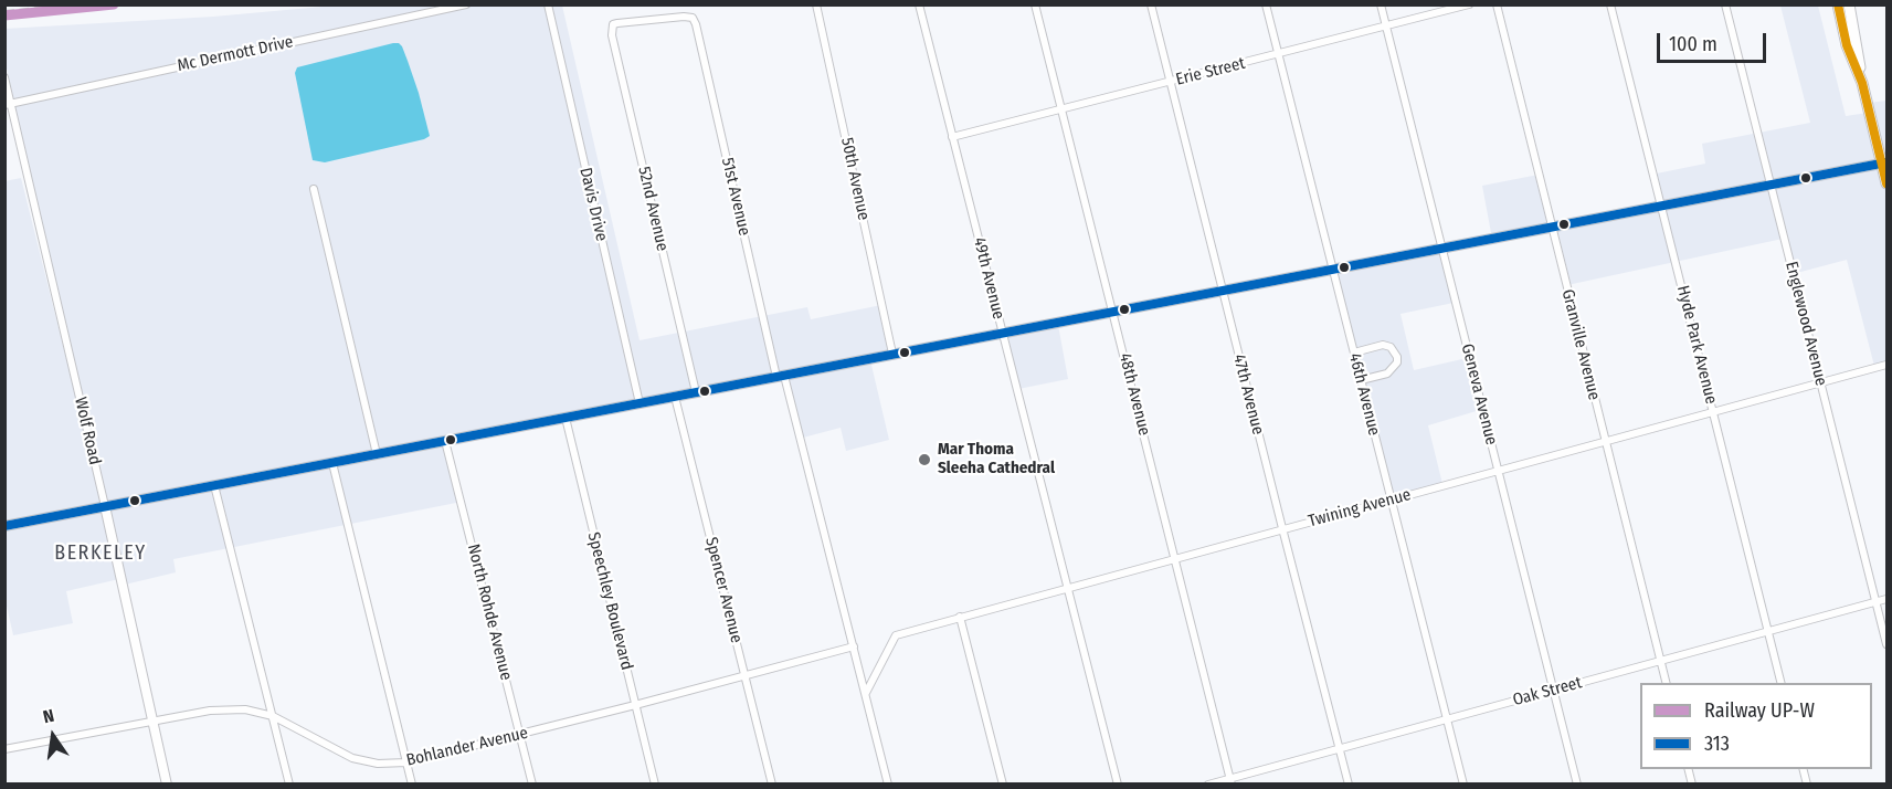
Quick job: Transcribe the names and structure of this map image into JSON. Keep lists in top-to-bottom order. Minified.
{"streets":{"main road":["Wolf Road"],"street":["Mc Dermott Drive","Erie Street","50th Avenue","51st Avenue","Davis Drive","52nd Avenue","49th Avenue","Englewood Avenue","Granville Avenue","Hyde Park Avenue","48th Avenue","47th Avenue","46th Avenue","Geneva Avenue","Twining Avenue","Spencer Avenue","Speechley Boulevard","North Rohde Avenue","Oak Street","Bohlander Avenue"]},"crossings":[["Mc Dermott Drive","Wolf Road"],["Erie Street","49th Avenue"],["Erie Street","48th Avenue"],["Erie Street","47th Avenue"],["Erie Street","46th Avenue"],["Erie Street","Geneva Avenue"],["51st Avenue","52nd Avenue"],["51st Avenue","Twining Avenue"],["51st Avenue","Bohlander Avenue"],["49th Avenue","Twining Avenue"],["Englewood Avenue","Twining Avenue"],["Englewood Avenue","Oak Street"],["Granville Avenue","Twining Avenue"],["Granville Avenue","Oak Street"],["Hyde Park Avenue","Twining Avenue"],["Hyde Park Avenue","Oak Street"],["48th Avenue","Twining Avenue"],["48th Avenue","Oak Street"],["47th Avenue","Twining Avenue"],["47th Avenue","Oak Street"],["46th Avenue","Twining Avenue"],["46th Avenue","Oak Street"],["Geneva Avenue","Twining Avenue"],["Geneva Avenue","Oak Street"],["Wolf Road","Bohlander Avenue"],["Spencer Avenue","Bohlander Avenue"],["Speechley Boulevard","Bohlander Avenue"],["North Rohde Avenue","Bohlander Avenue"]],"districts":["BERKELEY"],"places":["Mar Thoma Sleeha Cathedral"],"lines":["rail line UP-W","transit line 313"],"legend":["Railway UP-W","313"],"scale_bar":"100 m","north":"top"}
